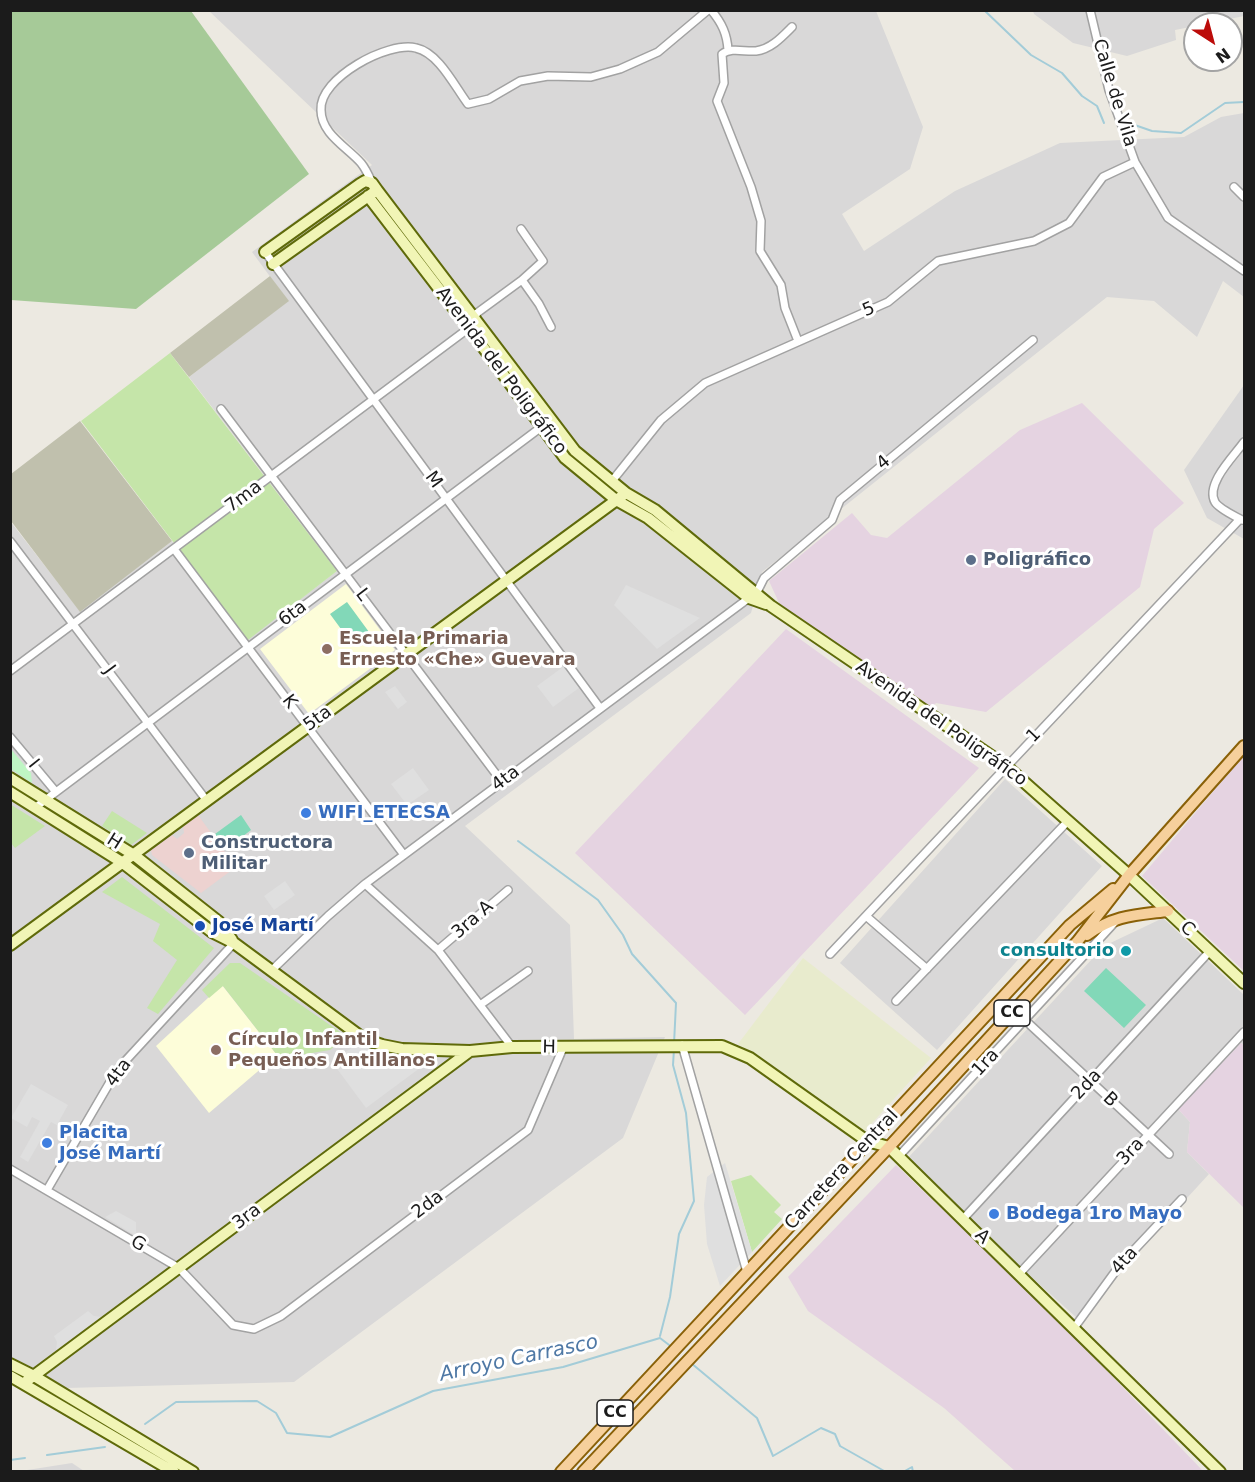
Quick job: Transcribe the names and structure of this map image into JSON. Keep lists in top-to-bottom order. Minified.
{"streets":{"main road":["CC","Carretera Central"],"street":["Calle de Vila","5","Avenida del Poligráfico","4","M","7ma","L","6ta","J","K","5ta","1","I","4ta","H","3ra A","C","1ra","2da","B","3ra","A","G"]},"crossings":[["Calle de Vila","5"],["5","Avenida del Poligráfico"],["Avenida del Poligráfico","4"],["Avenida del Poligráfico","7ma"],["Avenida del Poligráfico","6ta"],["Avenida del Poligráfico","5ta"],["Avenida del Poligráfico","1"],["Avenida del Poligráfico","4ta"],["Avenida del Poligráfico","C"],["Avenida del Poligráfico","Carretera Central"],["4","4ta"],["M","7ma"],["M","6ta"],["M","5ta"],["M","4ta"],["7ma","L"],["7ma","J"],["7ma","K"],["L","6ta"],["L","5ta"],["L","4ta"],["6ta","J"],["6ta","K"],["6ta","I"],["6ta","H"],["J","5ta"],["K","5ta"],["K","4ta"],["5ta","H"],["4ta","H"],["4ta","A"],["4ta","G"],["H","2da"],["H","3ra"],["H","Carretera Central"],["C","2da"],["C","Carretera Central"],["1ra","B"],["1ra","A"],["2da","B"],["2da","A"],["2da","G"],["B","3ra"],["3ra","A"],["3ra","G"],["Carretera Central","A"]],"water":["Arroyo Carrasco"],"places":["Poligráfico","Escuela Primaria Ernesto «Che» Guevara","WIFI_ETECSA","Constructora Militar","José Martí","consultorio","Círculo Infantil Pequeños Antillanos","Placita José Martí","Bodega 1ro Mayo"],"north":"bottom right"}
